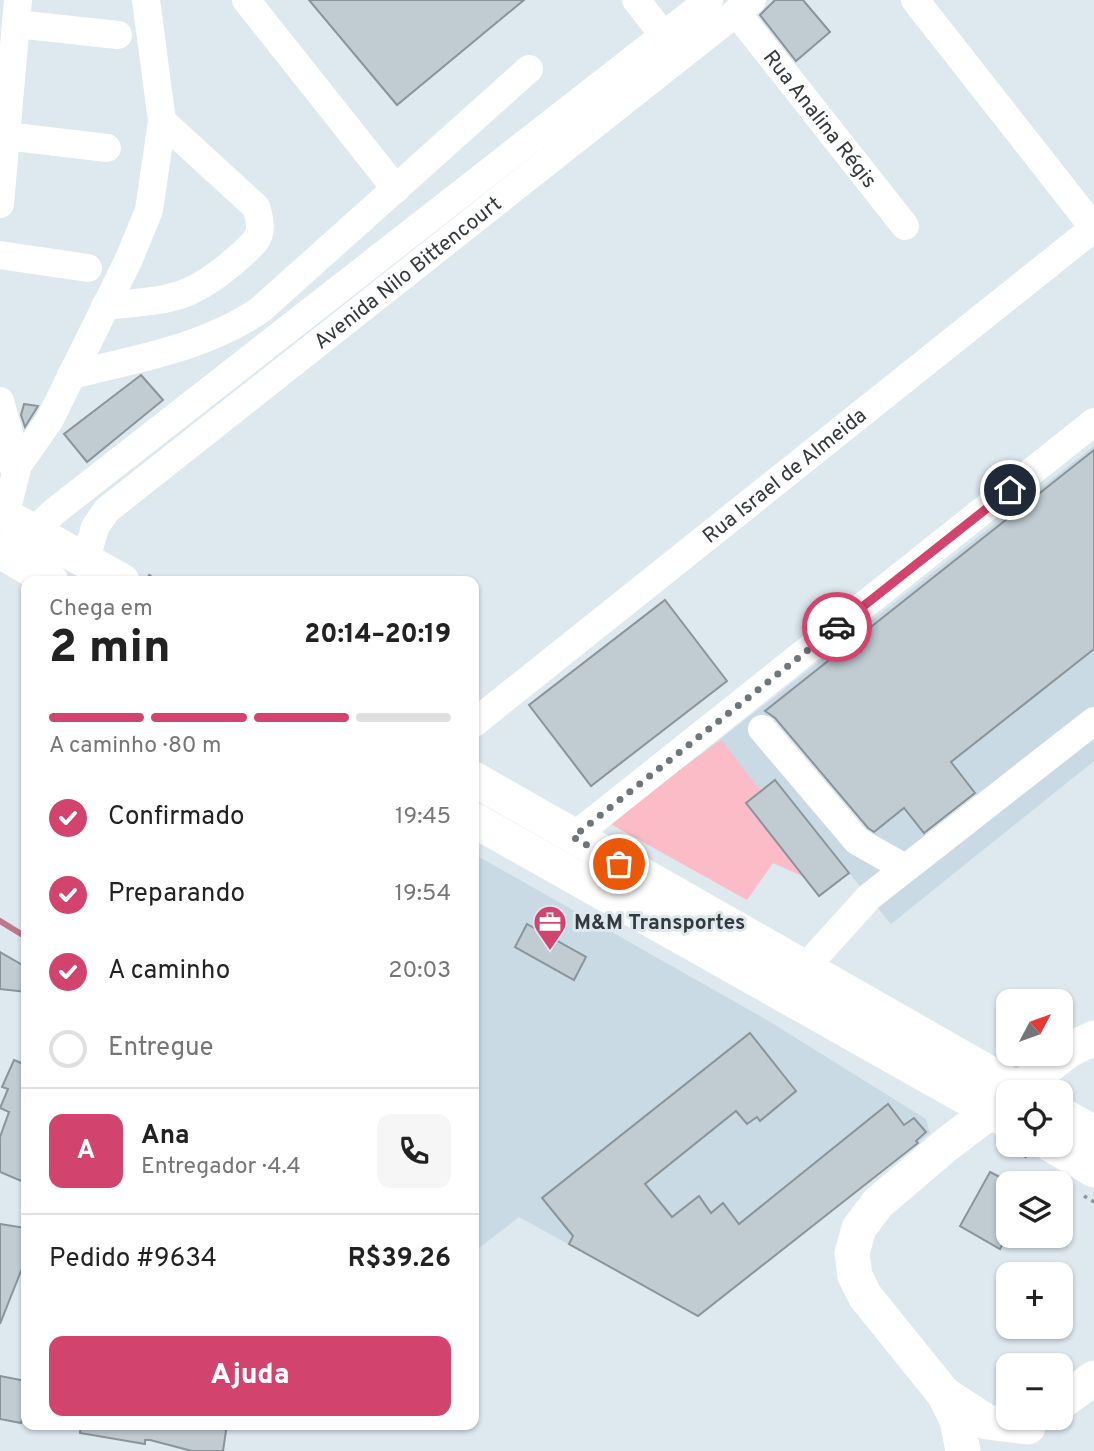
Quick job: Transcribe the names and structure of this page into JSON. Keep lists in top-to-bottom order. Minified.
{"streets":{"street":["Rua Analina Régis","Avenida Nilo Bittencourt","Rua Israel de Almeida"]},"crossings":[["Rua Analina Régis","Avenida Nilo Bittencourt"]],"places":{"office":["M&M Transportes"]},"north":"top right","page":{"heading":["2 min","Chega em","20:14–20:19"],"panel":["Ana","Entregador · 4.4","Pedido #9634","R$39.26"],"bar":"A caminho · 80 m","list":[["Confirmado","19:45"],["Preparando","19:54"],["A caminho","20:03"],"Entregue"],"map_buttons":["+","−"],"round":"A","buttons":"Ajuda"}}
